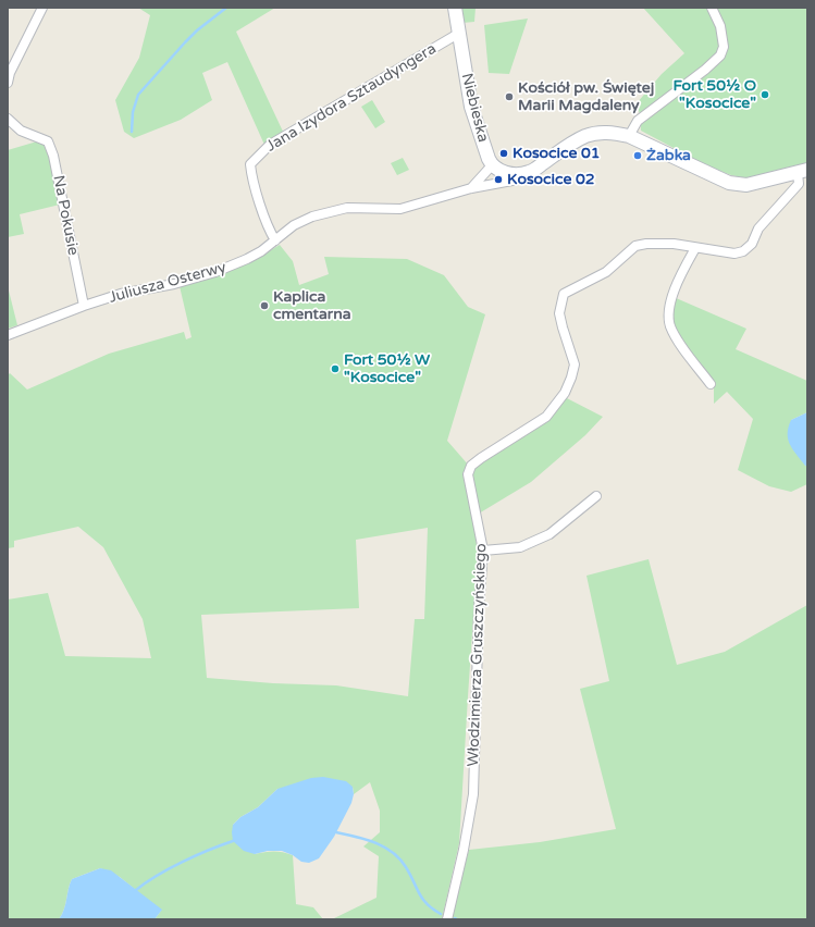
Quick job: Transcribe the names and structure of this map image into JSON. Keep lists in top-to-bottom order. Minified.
{"streets":{"street":["Jana Izydora Sztaudyngera","Niebieska","Na Pokusie","Juliusza Osterwy","Włodzimierza Gruszczyńskiego"]},"crossings":[["Jana Izydora Sztaudyngera","Niebieska"],["Jana Izydora Sztaudyngera","Juliusza Osterwy"],["Na Pokusie","Juliusza Osterwy"],["Juliusza Osterwy","Włodzimierza Gruszczyńskiego"]],"places":["Fort 50½ O \"Kosocice\"","Kościół pw. Świętej Marii Magdaleny","Kosocice 01","Żabka","Kosocice 02","Kaplica cmentarna","Fort 50½ W \"Kosocice\""]}
